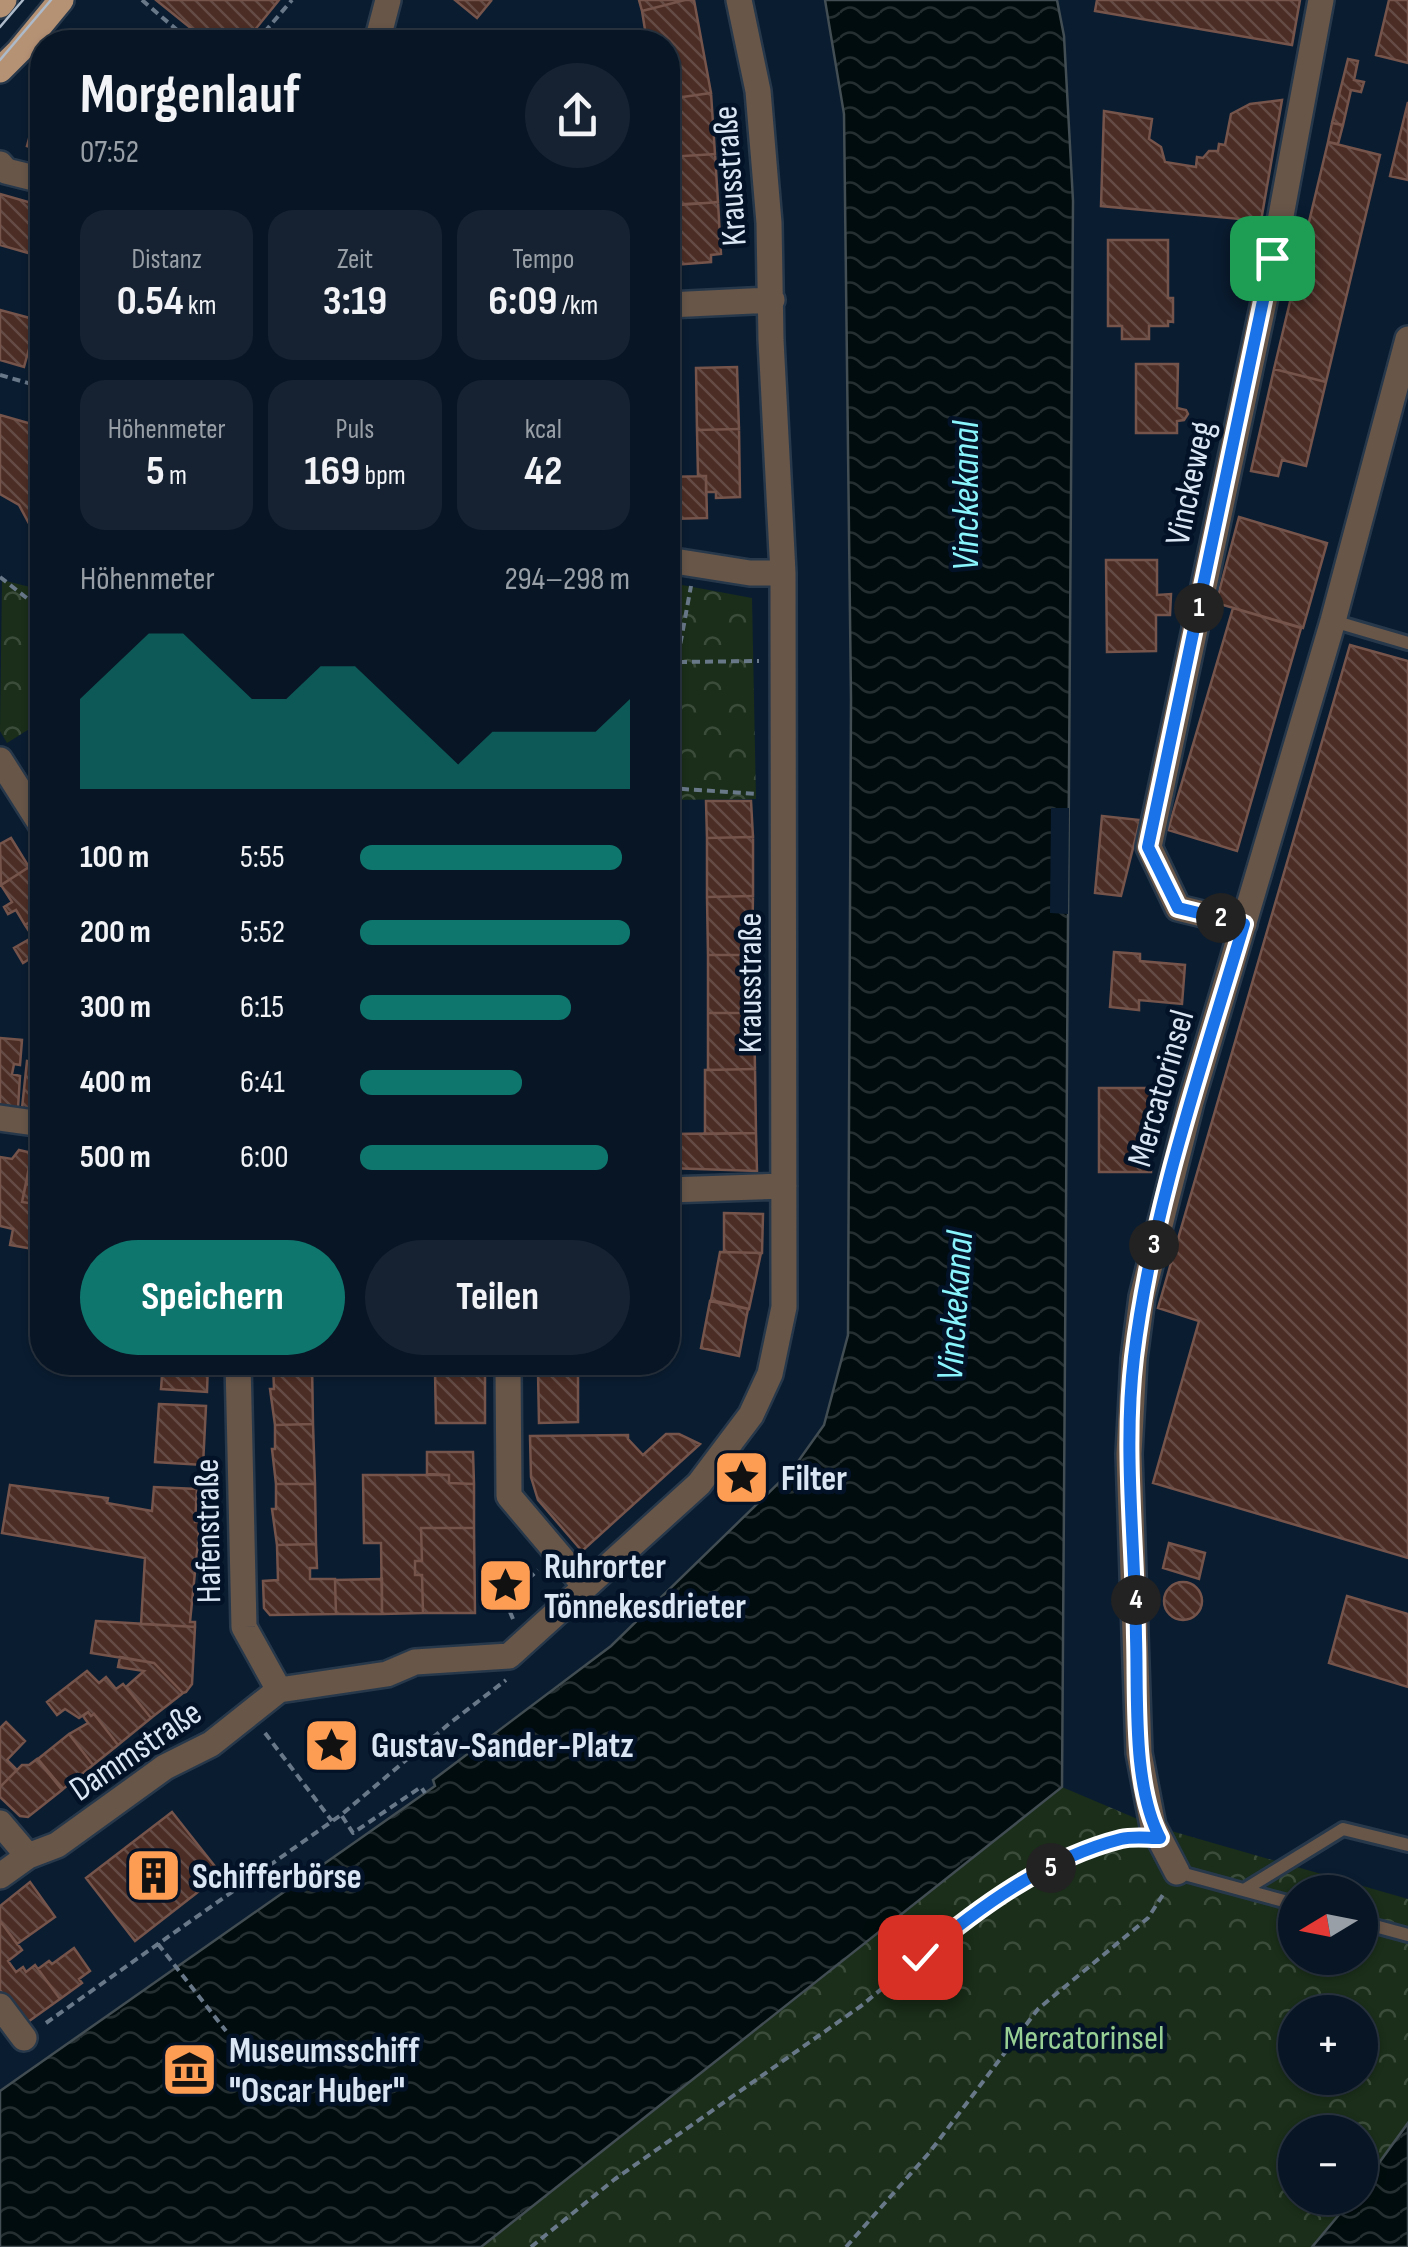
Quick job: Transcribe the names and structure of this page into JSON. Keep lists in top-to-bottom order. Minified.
{"streets":{"street":["Krausstraße","Vinckeweg","Mercatorinsel","Hafenstraße","Dammstraße"]},"crossings":[["Krausstraße","Dammstraße"],["Vinckeweg","Mercatorinsel"],["Hafenstraße","Dammstraße"]],"water":["Vinckekanal"],"parks":["Mercatorinsel"],"places":{"place":["Filter","Ruhrorter Tönnekesdrieter","Gustav-Sander-Platz"],"building":["Schifferbörse"],"museum":["Museumsschiff \"Oscar Huber\""]},"north":"left","page":{"heading":["Morgenlauf","07:52"],"stats":[["Distanz","0.54 km"],["Zeit","3:19"],["Tempo","6:09 /km"],["Höhenmeter","5 m"],["Puls","169 bpm"],["kcal","42"]],"chart":["Höhenmeter","294–298 m"],"pins":["1","2","3","4","5"],"list":[{"name":"100 m","note":"5:55"},{"name":"200 m","note":"5:52"},{"name":"300 m","note":"6:15"},{"name":"400 m","note":"6:41"},{"name":"500 m","note":"6:00"}],"buttons":["Speichern","Teilen"],"map_buttons":["+","−"]}}
